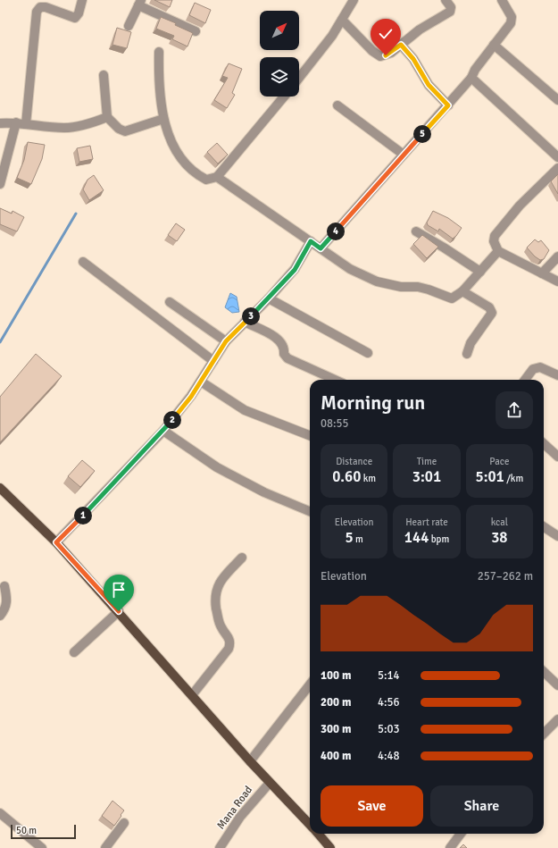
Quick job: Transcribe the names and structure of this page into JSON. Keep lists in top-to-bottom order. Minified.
{"streets":{"street":["Mana Road"]},"scale_bar":"50 m","north":"top right","page":{"pins":["5","4","3","2","1"],"heading":["Morning run","08:55"],"stats":[["Distance","0.60 km"],["Time","3:01"],["Pace","5:01 /km"],["Elevation","5 m"],["Heart rate","144 bpm"],["kcal","38"]],"chart":["Elevation","257–262 m"],"list":[{"name":"100 m","note":"5:14"},{"name":"200 m","note":"4:56"},{"name":"300 m","note":"5:03"},{"name":"400 m","note":"4:48"}],"buttons":["Save","Share"],"scale":"50 m"}}
